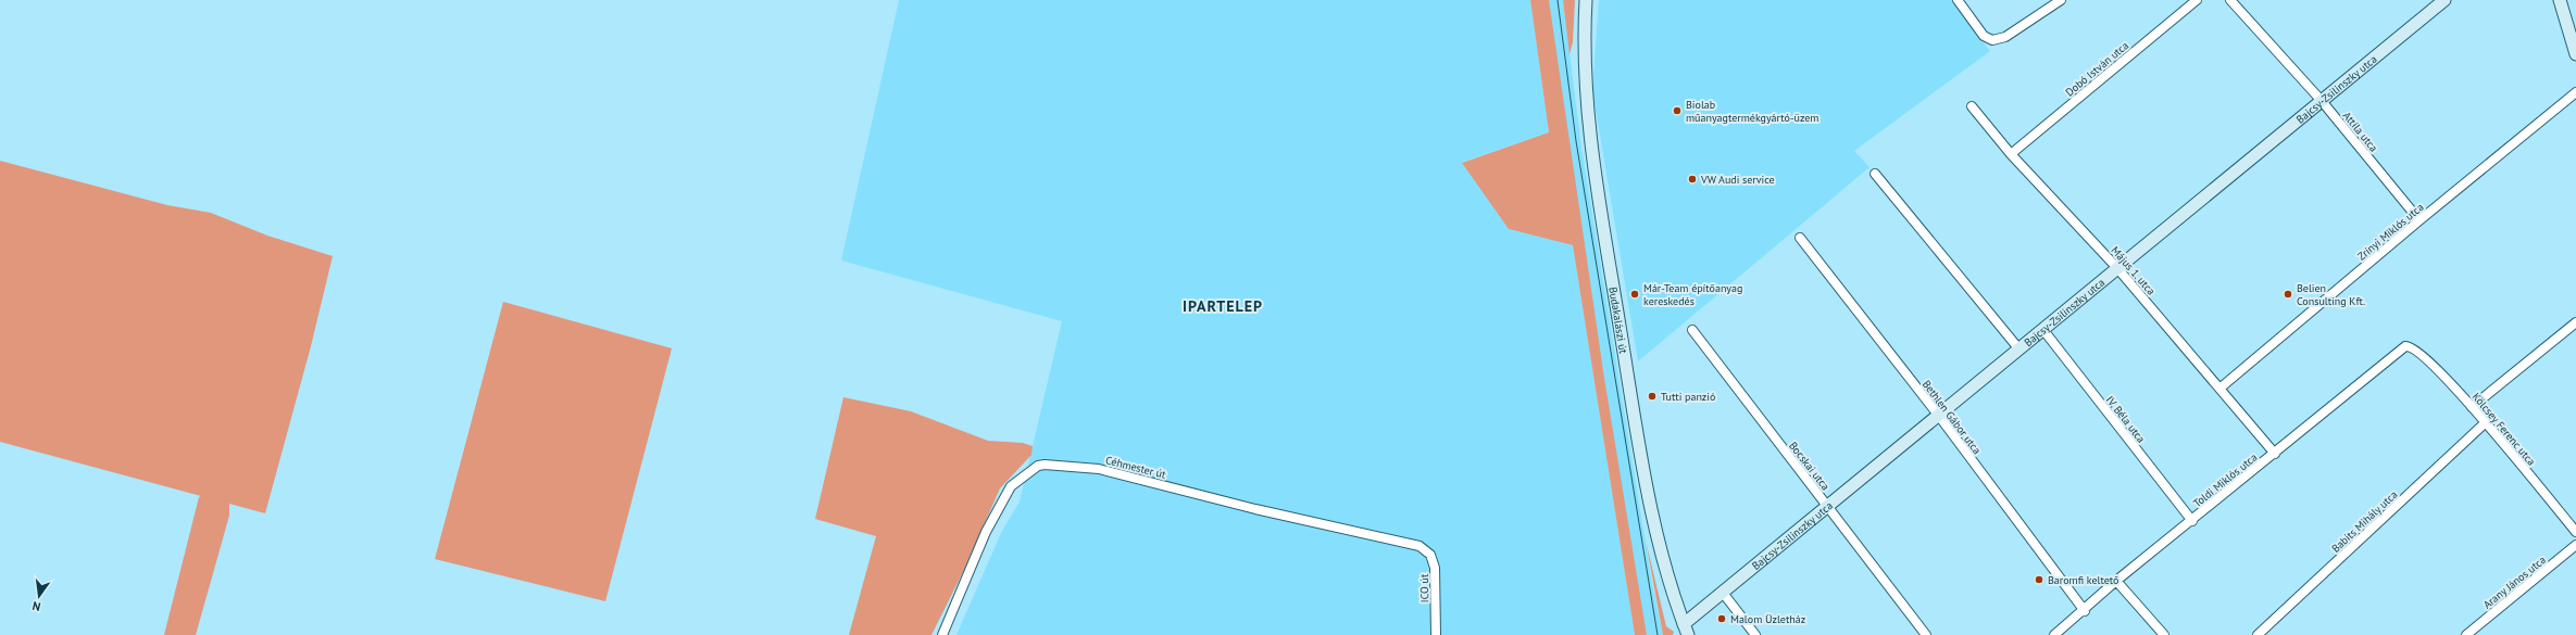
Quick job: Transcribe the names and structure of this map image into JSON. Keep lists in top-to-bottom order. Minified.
{"streets":{"street":["Dobó István utca","Bajcsy-Zsilinszky utca","Attila utca","Zrínyi Miklós utca","Május 1. utca","Budakalászi út","Bethlen Gábor utca","IV. Béla utca","Kölcsey Ferenc utca","Bocskai utca","Céhmester út","Toldi Miklós utca","Babits Mihály utca","Arany János utca","ICO út"]},"crossings":[["Dobó István utca","Május 1. utca"],["Bajcsy-Zsilinszky utca","Attila utca"],["Bajcsy-Zsilinszky utca","Május 1. utca"],["Bajcsy-Zsilinszky utca","Budakalászi út"],["Bajcsy-Zsilinszky utca","Bethlen Gábor utca"],["Bajcsy-Zsilinszky utca","IV. Béla utca"],["Bajcsy-Zsilinszky utca","Bocskai utca"],["Attila utca","Zrínyi Miklós utca"],["Zrínyi Miklós utca","Május 1. utca"],["Május 1. utca","Toldi Miklós utca"],["Bethlen Gábor utca","Toldi Miklós utca"],["IV. Béla utca","Toldi Miklós utca"],["Kölcsey Ferenc utca","Toldi Miklós utca"],["Kölcsey Ferenc utca","Babits Mihály utca"],["Céhmester út","ICO út"]],"districts":["IPARTELEP"],"places":["Biolab műanyagtermékgyártó-üzem","VW Audi service","Már-Team építőanyag kereskedés","Belien Consulting Kft.","Tutti panzió","Baromfi keltető","Malom Üzletház"],"north":"bottom"}
